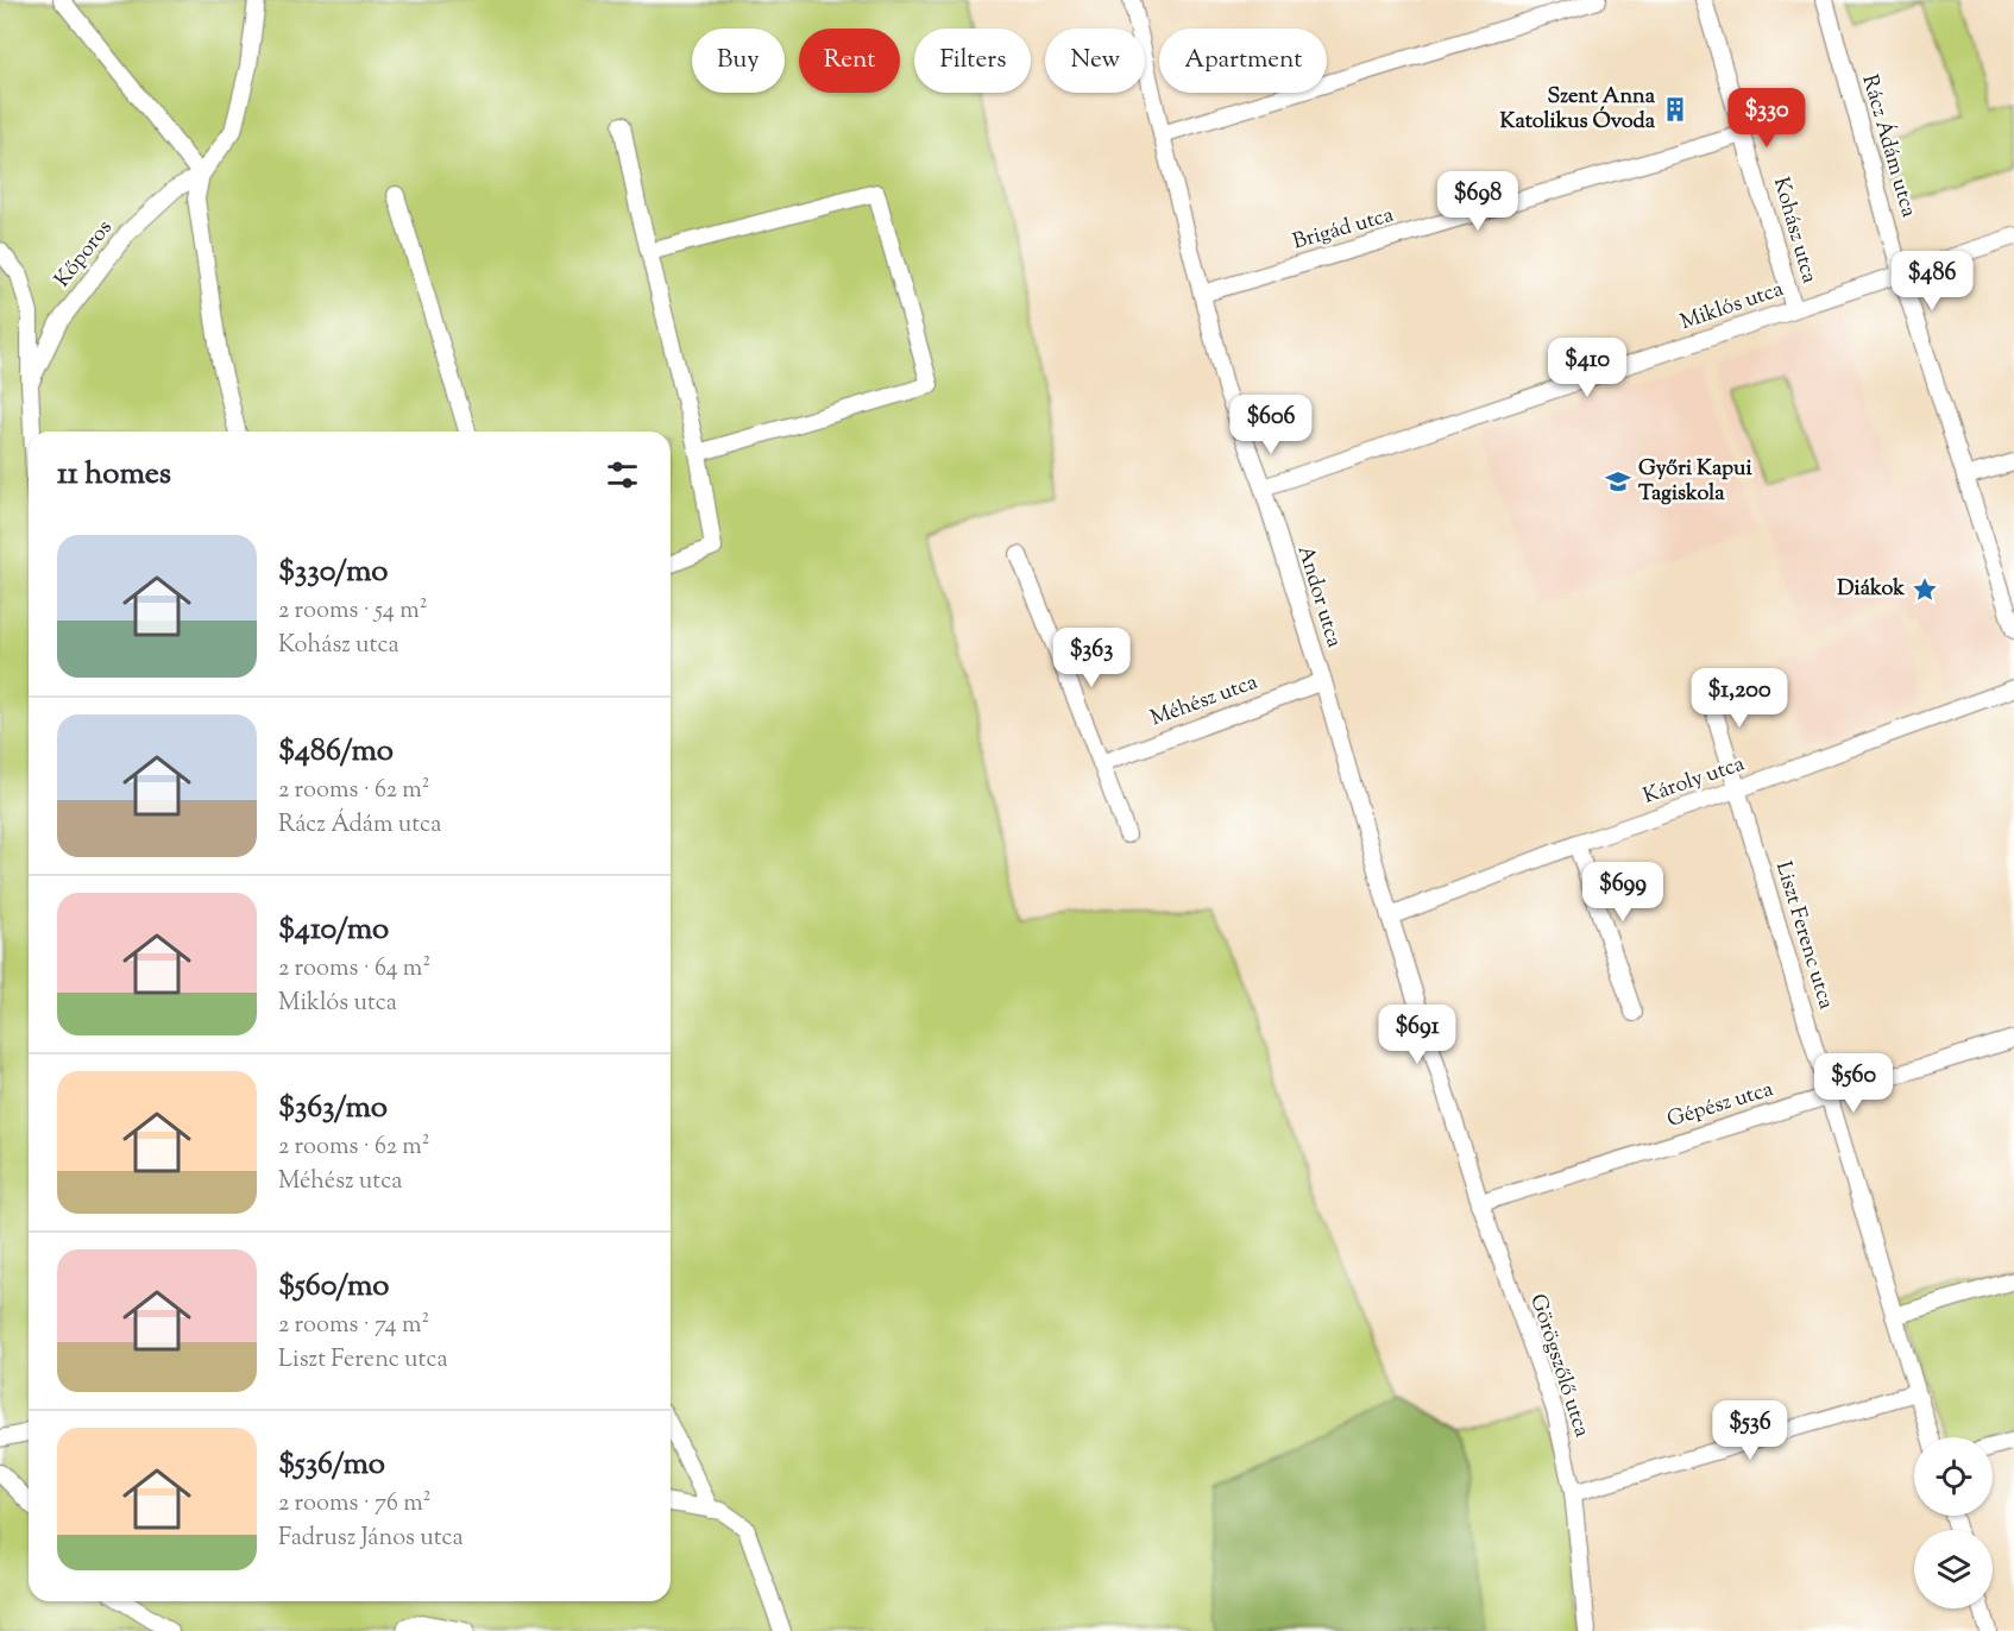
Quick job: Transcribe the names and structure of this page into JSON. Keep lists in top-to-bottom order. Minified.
{"streets":{"street":["Rácz Ádám utca","Brigád utca","Kohász utca","Kőporos","Miklós utca","Andor utca","Méhész utca","Károly utca","Liszt Ferenc utca","Gépész utca","Görögszőlő utca"]},"crossings":[["Rácz Ádám utca","Miklós utca"],["Brigád utca","Kohász utca"],["Brigád utca","Andor utca"],["Kohász utca","Miklós utca"],["Miklós utca","Andor utca"],["Andor utca","Méhész utca"],["Andor utca","Károly utca"],["Andor utca","Gépész utca"],["Andor utca","Görögszőlő utca"],["Károly utca","Liszt Ferenc utca"],["Liszt Ferenc utca","Gépész utca"],["Gépész utca","Görögszőlő utca"]],"places":{"building":["Szent Anna Katolikus Óvoda"],"school or university":["Győri Kapui Tagiskola"],"place":["Diákok"]},"page":{"chip":["Buy","Rent","Filters","New","Apartment"],"price":["$330","$698","$486","$410","$606","$363","$1,200","$699","$691","$560","$536"],"heading":"11 homes","list":[{"name":"$330/mo","note":"2 rooms · 54 m² · Kohász utca"},{"name":"$486/mo","note":"2 rooms · 62 m² · Rácz Ádám utca"},{"name":"$410/mo","note":"2 rooms · 64 m² · Miklós utca"},{"name":"$363/mo","note":"2 rooms · 62 m² · Méhész utca"},{"name":"$560/mo","note":"2 rooms · 74 m² · Liszt Ferenc utca"},{"name":"$536/mo","note":"2 rooms · 76 m² · Fadrusz János utca"}]}}
